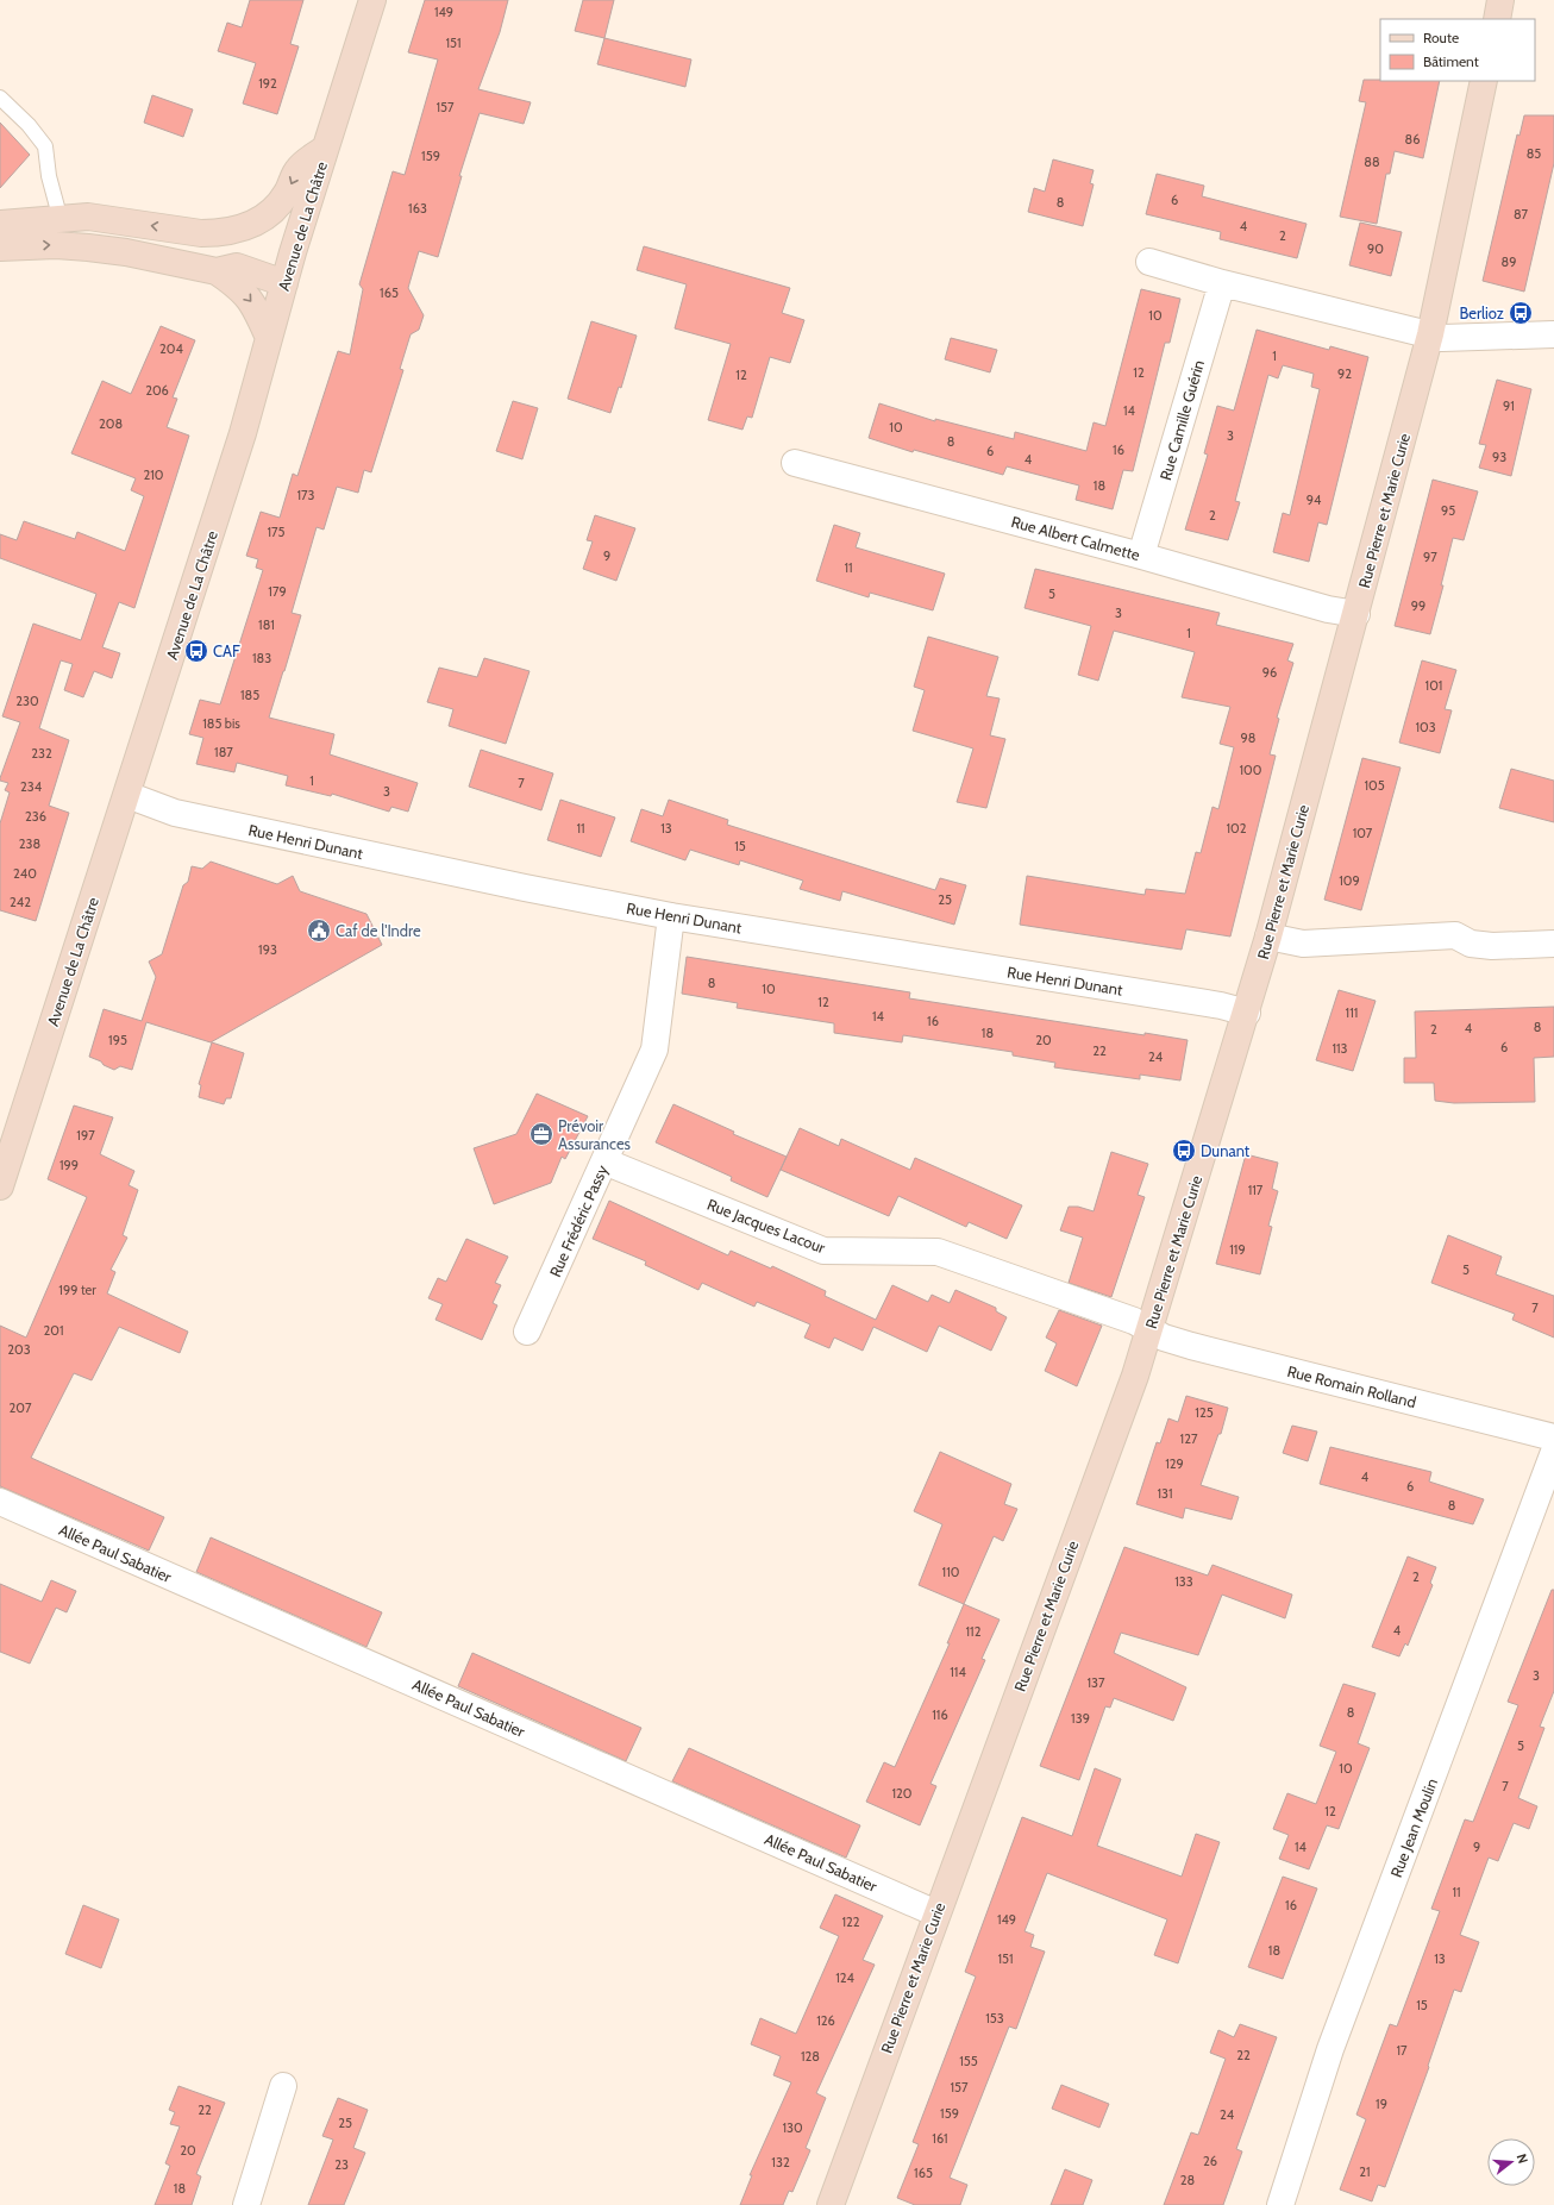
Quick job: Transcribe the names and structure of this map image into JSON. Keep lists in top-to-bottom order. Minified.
{"streets":{"street":["Avenue de La Châtre","Rue Camille Guérin","Rue Pierre et Marie Curie","Rue Albert Calmette","Rue Henri Dunant","Rue Frédéric Passy","Rue Jacques Lacour","Rue Romain Rolland","Allée Paul Sabatier","Rue Jean Moulin"]},"crossings":[["Avenue de La Châtre","Rue Henri Dunant"],["Rue Camille Guérin","Rue Albert Calmette"],["Rue Pierre et Marie Curie","Rue Albert Calmette"],["Rue Pierre et Marie Curie","Rue Henri Dunant"],["Rue Pierre et Marie Curie","Rue Jacques Lacour"],["Rue Pierre et Marie Curie","Rue Romain Rolland"],["Rue Pierre et Marie Curie","Allée Paul Sabatier"],["Rue Henri Dunant","Rue Frédéric Passy"],["Rue Frédéric Passy","Rue Jacques Lacour"],["Rue Jacques Lacour","Rue Romain Rolland"]],"places":{"bus stop":["Berlioz","CAF","Dunant"],"public building":["Caf de l'Indre"],"office":["Prévoir Assurances"]},"house_numbers":["149","151","192","157","86","85","159","88","6","8","163","87","4","2","90","89","165","10","204","1","12","92","12","206","91","14","208","10","3","8","16","6","93","4","210","18","173","94","95","2","175","9","97","11","179","5","99","3","181","1","183","96","101","185","230","185 bis","103","98","187","232","100","1","7","105","234","3","236","11","13","102","107","238","15","240","109","25","242","193","8","10","12","111","14","16","8","4","2","18","195","20","6","113","22","24","197","199","117","119","5","199 ter","7","201","203","207","125","127","129","4","6","131","8","110","2","133","4","112","114","3","137","8","116","139","5","10","7","120","12","14","9","11","16","149","122","18","151","13","124","15","153","126","17","22","128","155","157","19","22","159","24","25","130","161","20","26","132","23","21","165","28","18"],"legend":["Route","Bâtiment"],"north":"right"}
